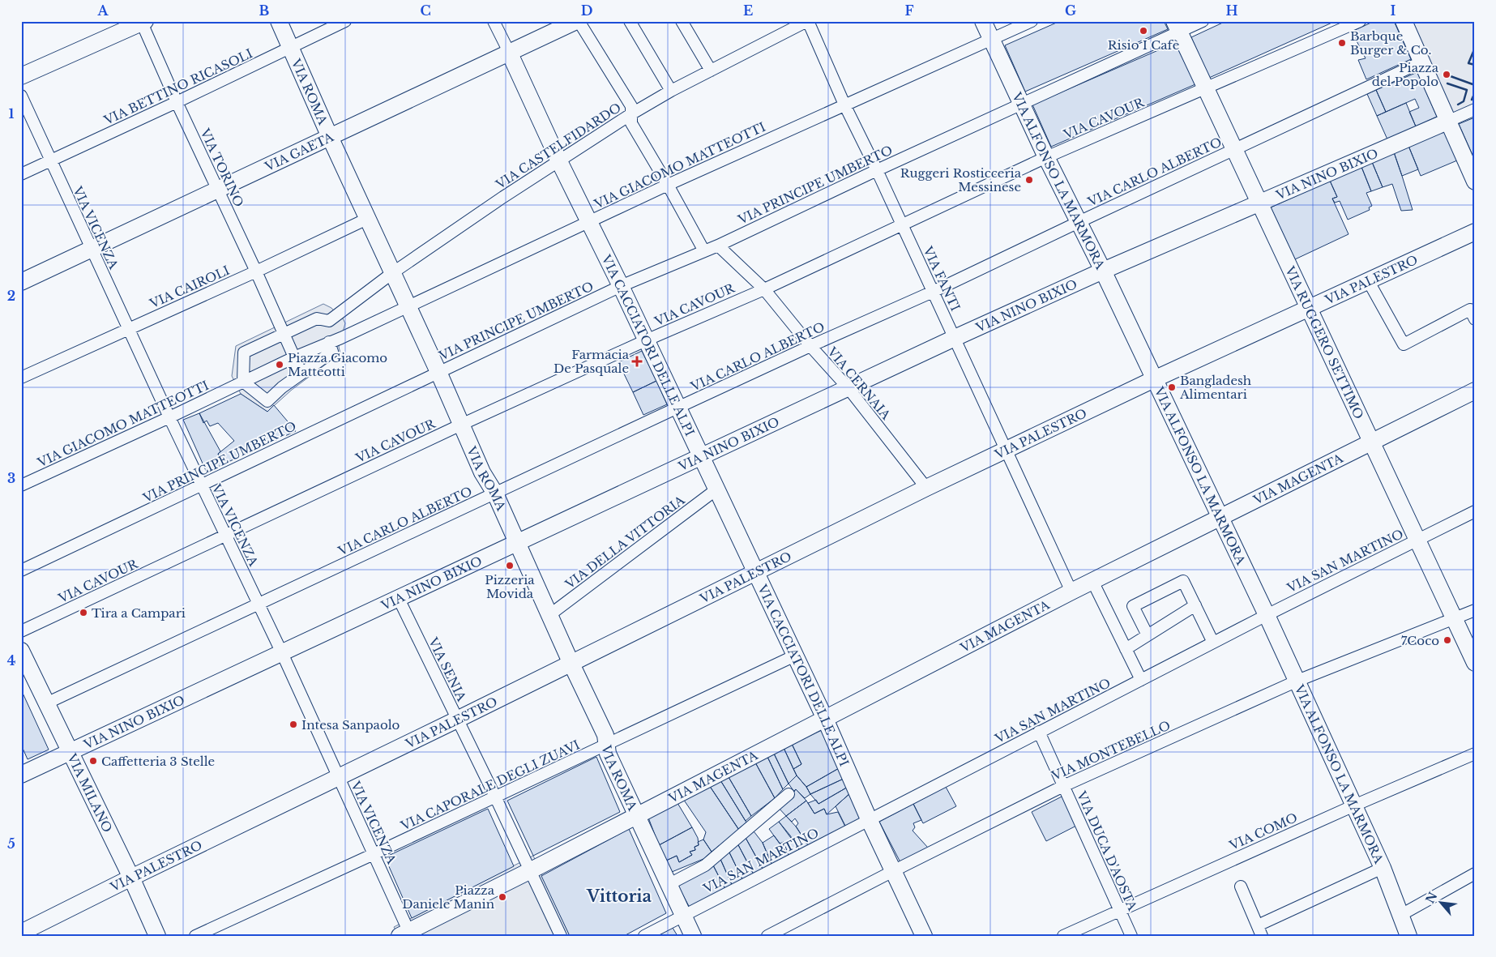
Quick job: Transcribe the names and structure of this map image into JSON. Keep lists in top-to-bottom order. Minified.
{"streets":{"street":["VIA BETTINO RICASOLI","VIA ROMA","VIA CAVOUR","VIA CASTELFIDARDO","VIA GAETA","VIA GIACOMO MATTEOTTI","VIA TORINO","VIA CARLO ALBERTO","VIA NINO BIXIO","VIA ALFONSO LA MARMORA","VIA PRINCIPE UMBERTO","VIA VICENZA","VIA FANTI","VIA PALESTRO","VIA CAIROLI","VIA RUGGERO SETTIMO","VIA CACCIATORI DELLE ALPI","VIA CERNAIA","VIA MAGENTA","VIA DELLA VITTORIA","VIA SAN MARTINO","VIA SENIA","VIA MONTEBELLO","VIA CAPORALE DEGLI ZUAVI","VIA MILANO","VIA COMO","VIA DUCA D'AOSTA"]},"crossings":[["VIA BETTINO RICASOLI","VIA ROMA"],["VIA BETTINO RICASOLI","VIA TORINO"],["VIA BETTINO RICASOLI","VIA VICENZA"],["VIA ROMA","VIA CAVOUR"],["VIA ROMA","VIA CASTELFIDARDO"],["VIA ROMA","VIA GAETA"],["VIA ROMA","VIA GIACOMO MATTEOTTI"],["VIA ROMA","VIA CARLO ALBERTO"],["VIA ROMA","VIA NINO BIXIO"],["VIA ROMA","VIA PRINCIPE UMBERTO"],["VIA ROMA","VIA PALESTRO"],["VIA ROMA","VIA CAIROLI"],["VIA ROMA","VIA MAGENTA"],["VIA ROMA","VIA DELLA VITTORIA"],["VIA ROMA","VIA SAN MARTINO"],["VIA ROMA","VIA CAPORALE DEGLI ZUAVI"],["VIA CAVOUR","VIA ALFONSO LA MARMORA"],["VIA CAVOUR","VIA VICENZA"],["VIA CAVOUR","VIA FANTI"],["VIA CAVOUR","VIA RUGGERO SETTIMO"],["VIA CAVOUR","VIA CACCIATORI DELLE ALPI"],["VIA CAVOUR","VIA CERNAIA"],["VIA CASTELFIDARDO","VIA TORINO"],["VIA CASTELFIDARDO","VIA FANTI"],["VIA CASTELFIDARDO","VIA CACCIATORI DELLE ALPI"],["VIA GAETA","VIA TORINO"],["VIA GAETA","VIA VICENZA"],["VIA GAETA","VIA CACCIATORI DELLE ALPI"],["VIA GIACOMO MATTEOTTI","VIA TORINO"],["VIA GIACOMO MATTEOTTI","VIA ALFONSO LA MARMORA"],["VIA GIACOMO MATTEOTTI","VIA VICENZA"],["VIA GIACOMO MATTEOTTI","VIA FANTI"],["VIA GIACOMO MATTEOTTI","VIA CACCIATORI DELLE ALPI"],["VIA TORINO","VIA CAIROLI"],["VIA CARLO ALBERTO","VIA ALFONSO LA MARMORA"],["VIA CARLO ALBERTO","VIA VICENZA"],["VIA CARLO ALBERTO","VIA FANTI"],["VIA CARLO ALBERTO","VIA RUGGERO SETTIMO"],["VIA CARLO ALBERTO","VIA CACCIATORI DELLE ALPI"],["VIA CARLO ALBERTO","VIA CERNAIA"],["VIA CARLO ALBERTO","VIA MILANO"],["VIA NINO BIXIO","VIA ALFONSO LA MARMORA"],["VIA NINO BIXIO","VIA VICENZA"],["VIA NINO BIXIO","VIA FANTI"],["VIA NINO BIXIO","VIA RUGGERO SETTIMO"],["VIA NINO BIXIO","VIA CACCIATORI DELLE ALPI"],["VIA NINO BIXIO","VIA CERNAIA"],["VIA NINO BIXIO","VIA SENIA"],["VIA NINO BIXIO","VIA MILANO"],["VIA ALFONSO LA MARMORA","VIA PRINCIPE UMBERTO"],["VIA ALFONSO LA MARMORA","VIA PALESTRO"],["VIA ALFONSO LA MARMORA","VIA MAGENTA"],["VIA ALFONSO LA MARMORA","VIA SAN MARTINO"],["VIA ALFONSO LA MARMORA","VIA MONTEBELLO"],["VIA ALFONSO LA MARMORA","VIA COMO"],["VIA PRINCIPE UMBERTO","VIA VICENZA"],["VIA PRINCIPE UMBERTO","VIA FANTI"],["VIA PRINCIPE UMBERTO","VIA RUGGERO SETTIMO"],["VIA PRINCIPE UMBERTO","VIA CACCIATORI DELLE ALPI"],["VIA PRINCIPE UMBERTO","VIA CERNAIA"],["VIA VICENZA","VIA PALESTRO"],["VIA VICENZA","VIA CAIROLI"],["VIA VICENZA","VIA MAGENTA"],["VIA VICENZA","VIA CAPORALE DEGLI ZUAVI"],["VIA FANTI","VIA PALESTRO"],["VIA FANTI","VIA MAGENTA"],["VIA PALESTRO","VIA RUGGERO SETTIMO"],["VIA PALESTRO","VIA CACCIATORI DELLE ALPI"],["VIA PALESTRO","VIA CERNAIA"],["VIA PALESTRO","VIA SENIA"],["VIA PALESTRO","VIA MILANO"],["VIA RUGGERO SETTIMO","VIA MAGENTA"],["VIA RUGGERO SETTIMO","VIA SAN MARTINO"],["VIA RUGGERO SETTIMO","VIA MONTEBELLO"],["VIA CACCIATORI DELLE ALPI","VIA MAGENTA"],["VIA CACCIATORI DELLE ALPI","VIA DELLA VITTORIA"],["VIA CACCIATORI DELLE ALPI","VIA SAN MARTINO"],["VIA CACCIATORI DELLE ALPI","VIA MONTEBELLO"],["VIA CACCIATORI DELLE ALPI","VIA CAPORALE DEGLI ZUAVI"],["VIA MAGENTA","VIA SENIA"],["VIA SAN MARTINO","VIA DUCA D'AOSTA"],["VIA SENIA","VIA CAPORALE DEGLI ZUAVI"],["VIA MONTEBELLO","VIA DUCA D'AOSTA"],["VIA COMO","VIA DUCA D'AOSTA"]],"districts":["Vittoria"],"places":{"other":["Risio I Cafè","Barbque Burger & Co.","Piazza del Popolo","Ruggeri Rosticceria Messinese","Piazza Giacomo Matteotti","Bangladesh Alimentari","Pizzeria Movida","Tira a Campari","7Coco","Intesa Sanpaolo","Caffetteria 3 Stelle","Piazza Daniele Manin"],"health":["Farmacia De Pasquale"]},"north":"top left","grid":{"columns":["A","B","C","D","E","F","G","H","I"],"rows":["1","2","3","4","5"]}}
